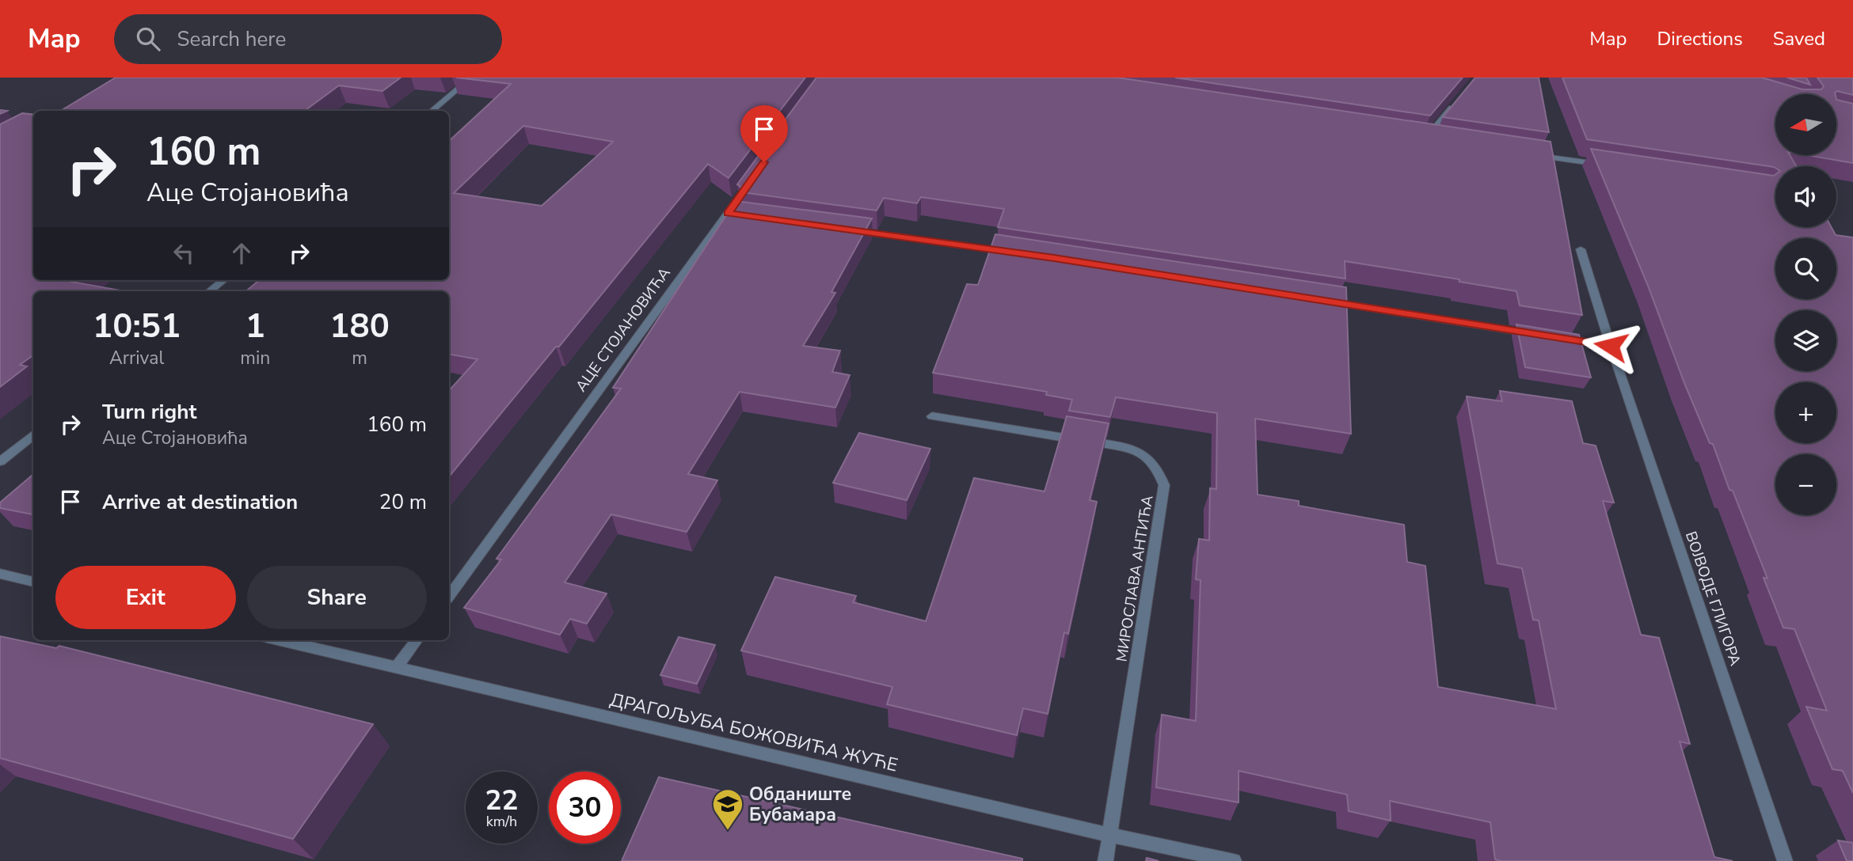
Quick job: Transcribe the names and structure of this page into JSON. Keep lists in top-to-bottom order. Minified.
{"streets":{"street":["АЦЕ СТОЈАНОВИЋА","МИРОСЛАВА АНТИЋА","ВОЈВОДЕ ГЛИГОРА","ДРАГОЉУБА БОЖОВИЋА ЖУЋЕ"]},"crossings":[["МИРОСЛАВА АНТИЋА","ДРАГОЉУБА БОЖОВИЋА ЖУЋЕ"]],"places":{"school or university":["Обданиште Бубамара"]},"north":"left","page":{"header":"Map","search":"Search here","nav":["Map","Directions","Saved"],"map_buttons":["+","−"],"turn":["160 m","Аце Стојановића"],"eta":["10:51","Arrival","1","min","180","m"],"list":[{"name":"Turn right","note":"Аце Стојановића","value":"160 m"},{"name":"Arrive at destination","value":"20 m"}],"buttons":["Exit","Share"],"speed":"22 km/h","limit":"30"}}
